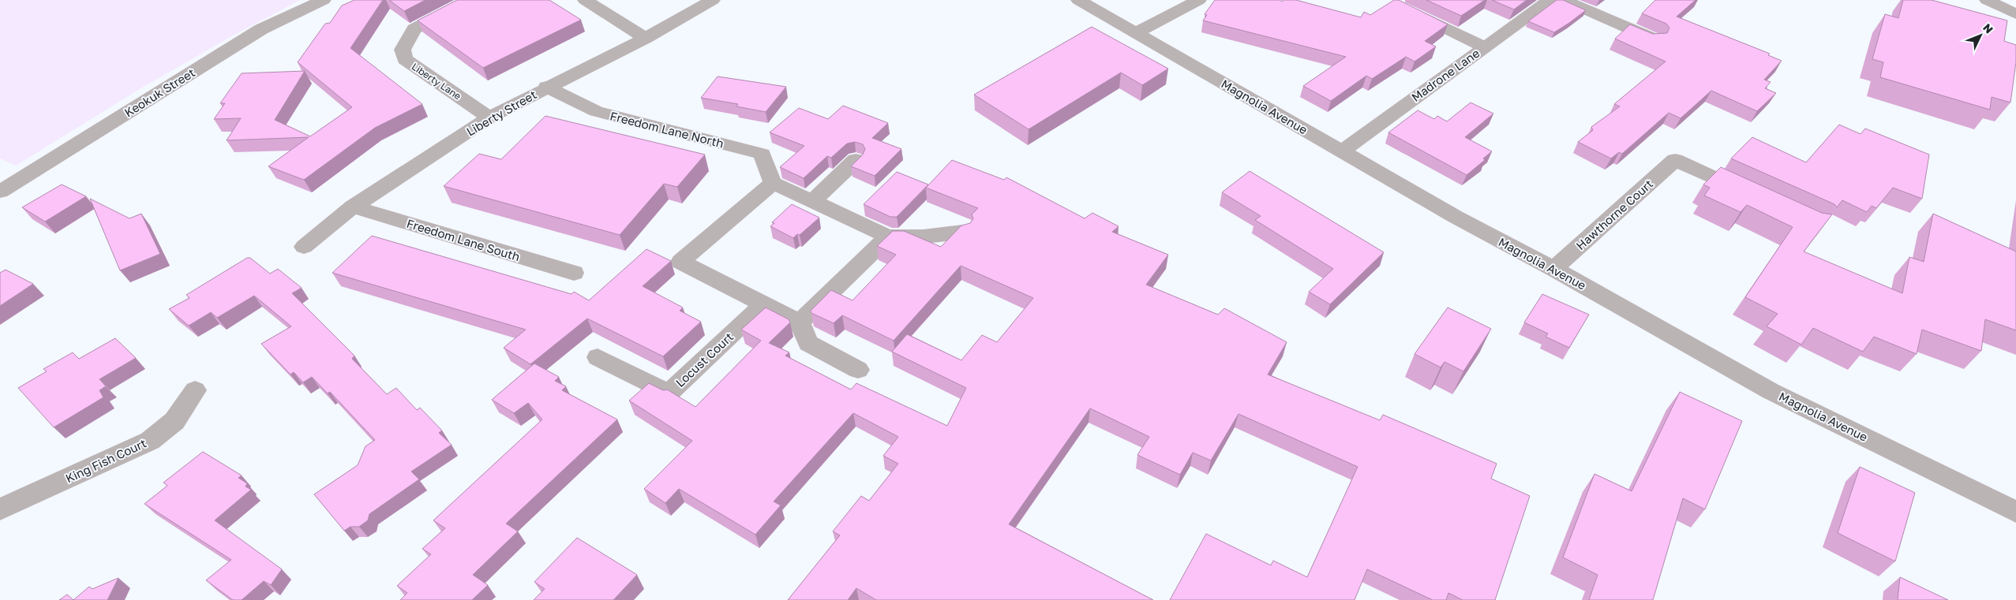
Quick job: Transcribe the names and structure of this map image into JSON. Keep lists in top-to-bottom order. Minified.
{"streets":{"street":["Madrone Lane","Liberty Lane","Keokuk Street","Magnolia Avenue","Liberty Street","Freedom Lane North","Hawthorne Court","Freedom Lane South","Locust Court","King Fish Court"]},"crossings":[["Madrone Lane","Magnolia Avenue"],["Liberty Lane","Liberty Street"],["Magnolia Avenue","Hawthorne Court"],["Liberty Street","Freedom Lane North"],["Liberty Street","Freedom Lane South"]],"north":"top right"}
